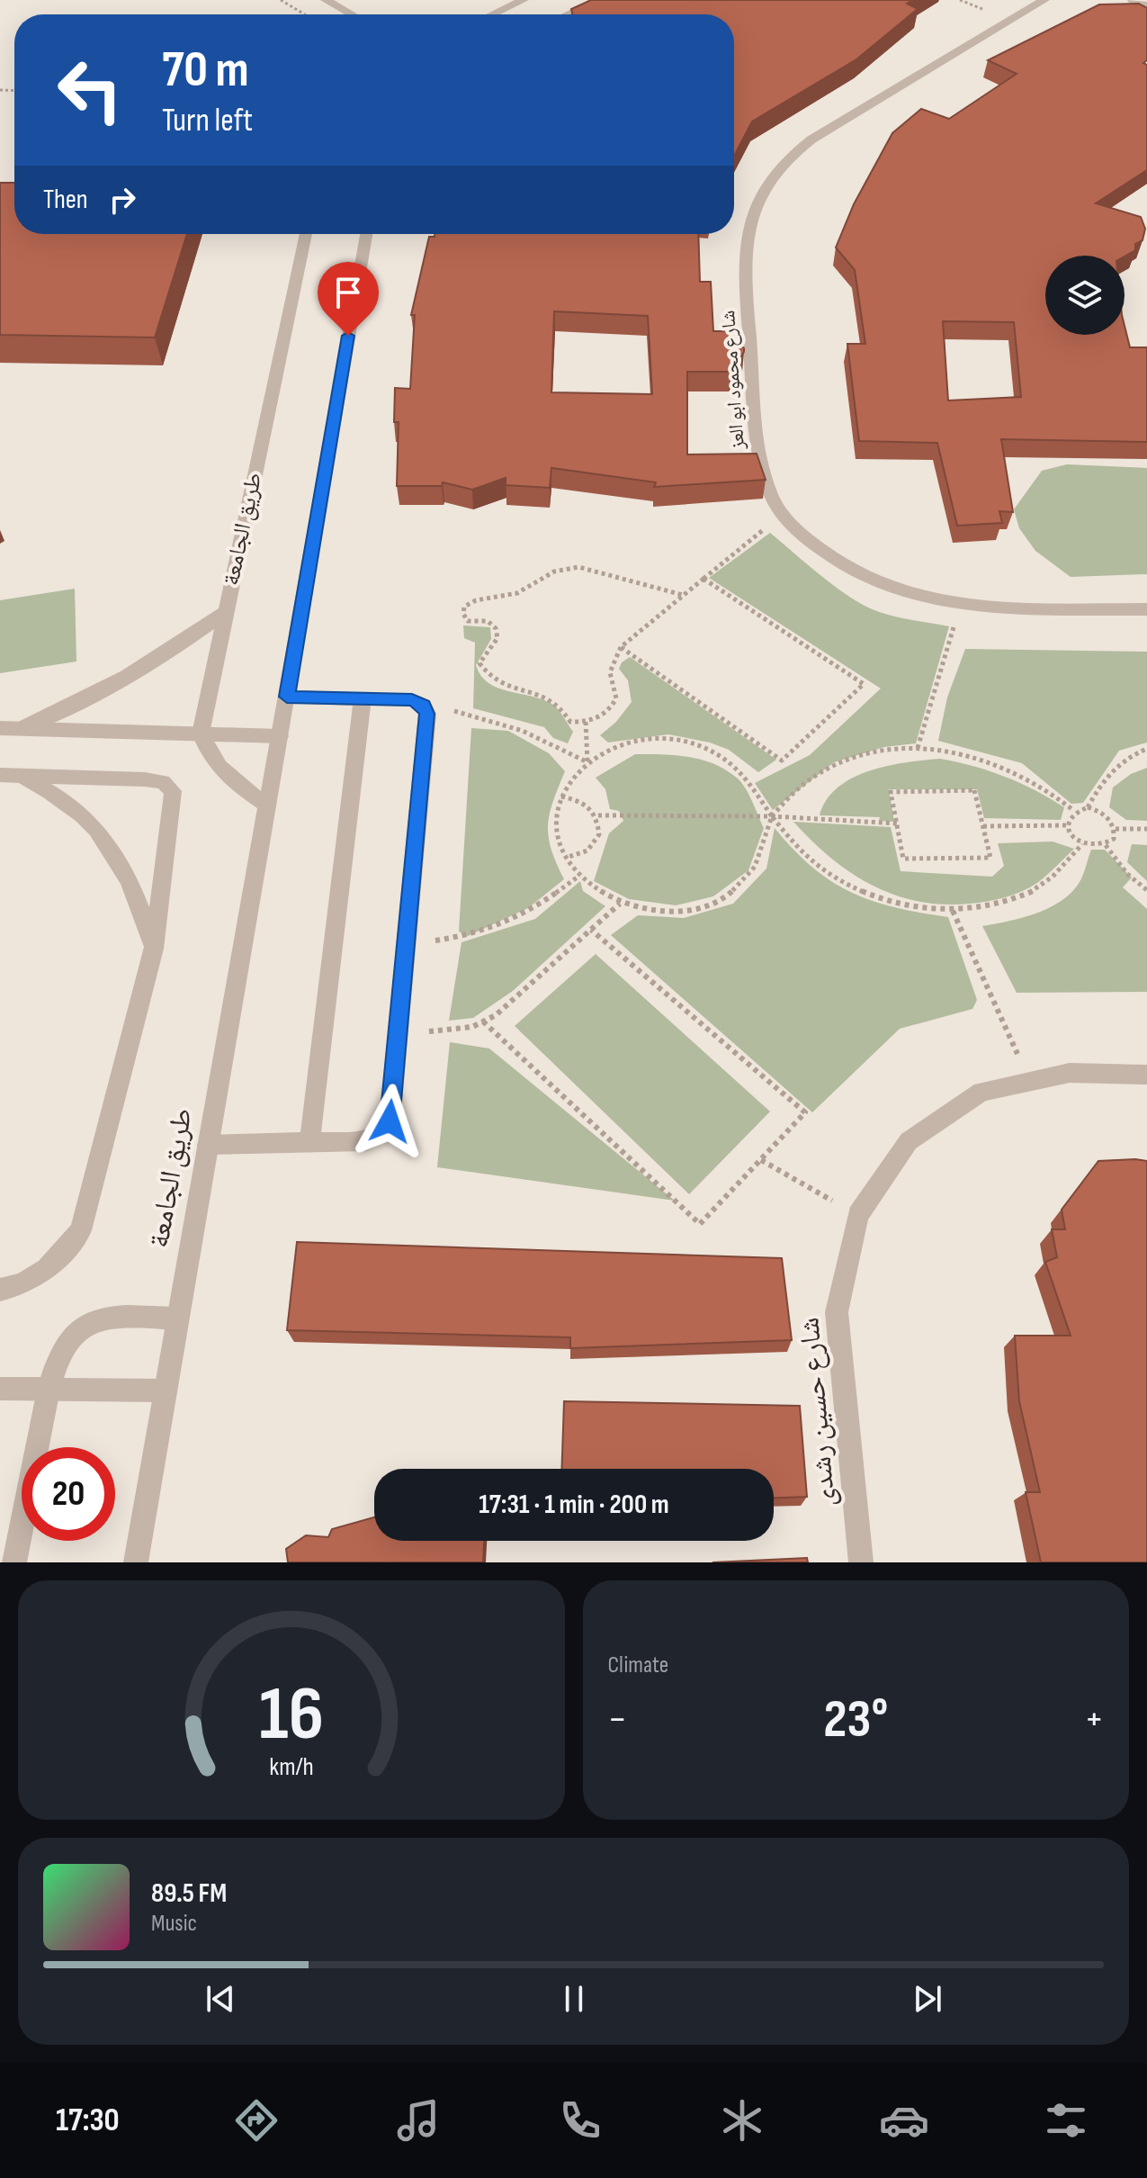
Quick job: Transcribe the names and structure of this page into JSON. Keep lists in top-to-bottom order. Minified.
{"streets":{"street":["شارع محمود ابو العز","طريق الجامعة","شارع حسين رشدى"]},"page":{"turn":["70 m","Turn left"],"then":"Then","limit":"20","trip":"17:31 · 1 min · 200 m","tile":"Climate","heat":["−","23°","+"],"song":["89.5 FM","Music"],"tabs":"17:30","gauge":["16","km/h"]}}
